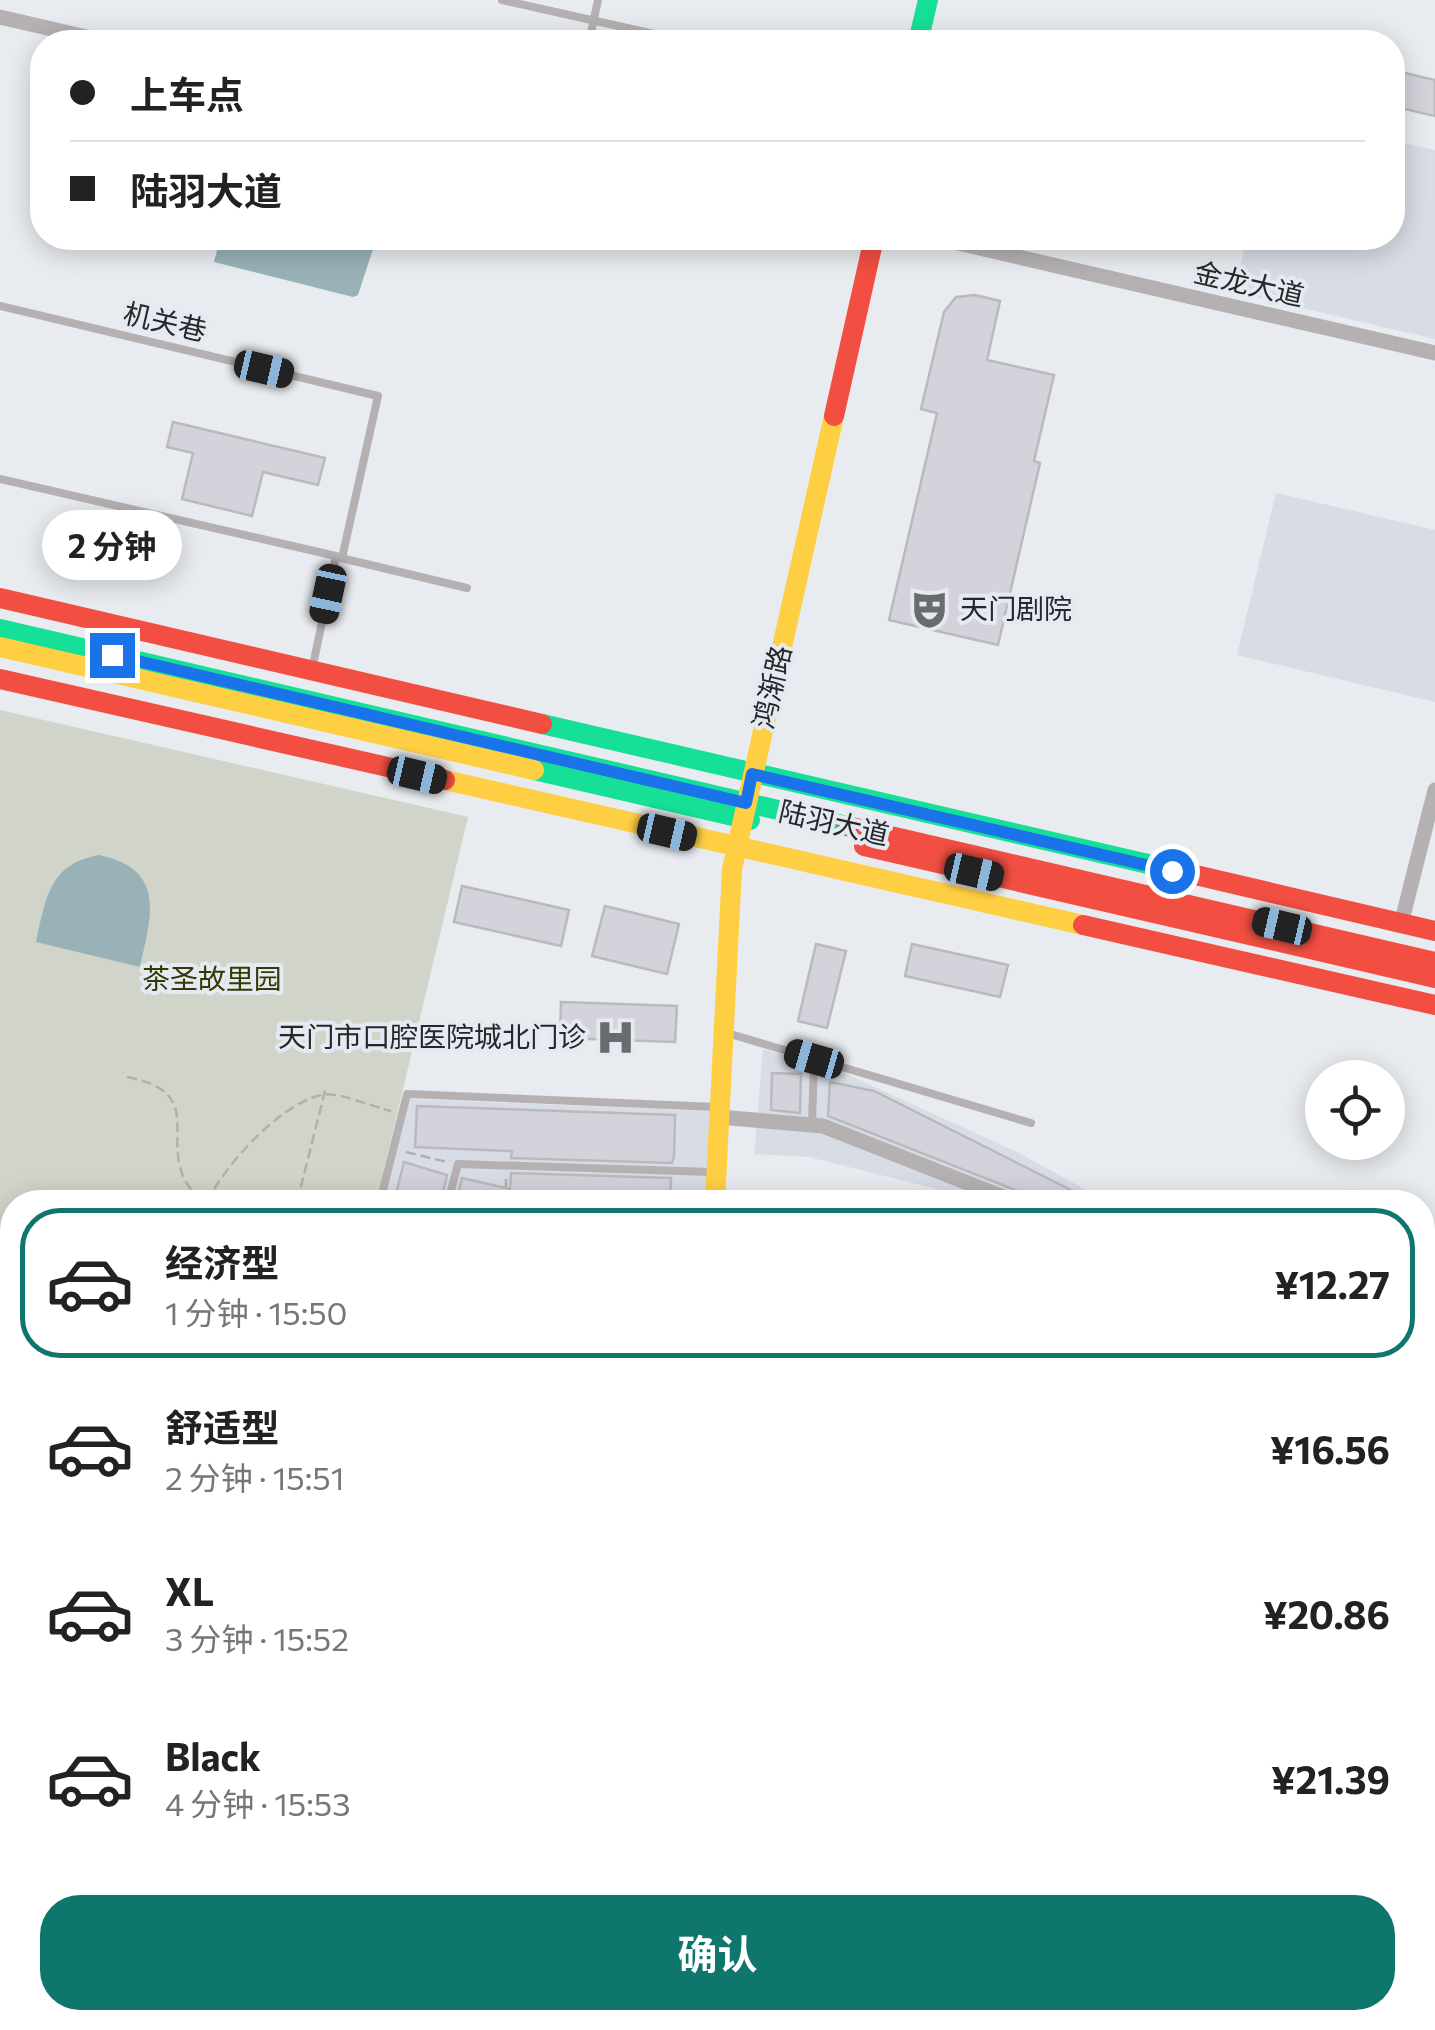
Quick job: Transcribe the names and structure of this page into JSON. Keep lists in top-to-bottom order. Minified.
{"streets":{"main road":["鸿渐路","陆羽大道"],"street":["金龙大道"],"lane":["机关巷"]},"crossings":[["鸿渐路","陆羽大道"]],"parks":["茶圣故里园"],"places":{"theatre":["天门剧院"],"hospital":["天门市口腔医院城北门诊"]},"page":{"banner":["上车点","陆羽大道"],"bubble":"2 分钟","list":[{"name":"经济型","note":"1 分钟 · 15:50","value":"¥12.27"},{"name":"舒适型","note":"2 分钟 · 15:51","value":"¥16.56"},{"name":"XL","note":"3 分钟 · 15:52","value":"¥20.86"},{"name":"Black","note":"4 分钟 · 15:53","value":"¥21.39"}],"buttons":"确认"}}
